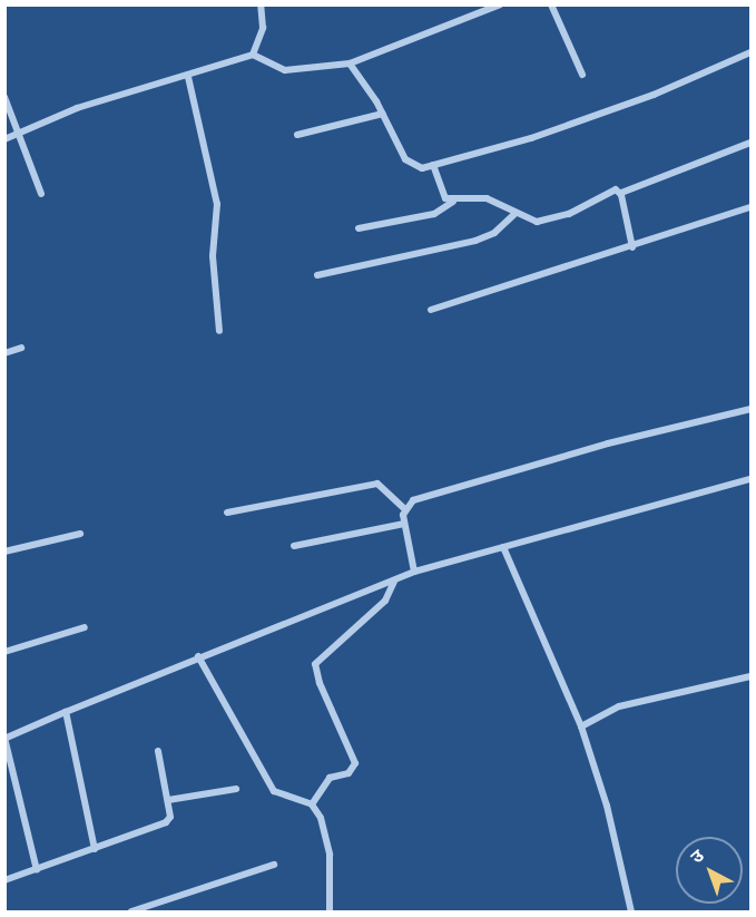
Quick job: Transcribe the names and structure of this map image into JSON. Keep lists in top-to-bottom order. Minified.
{"north":"top left"}
